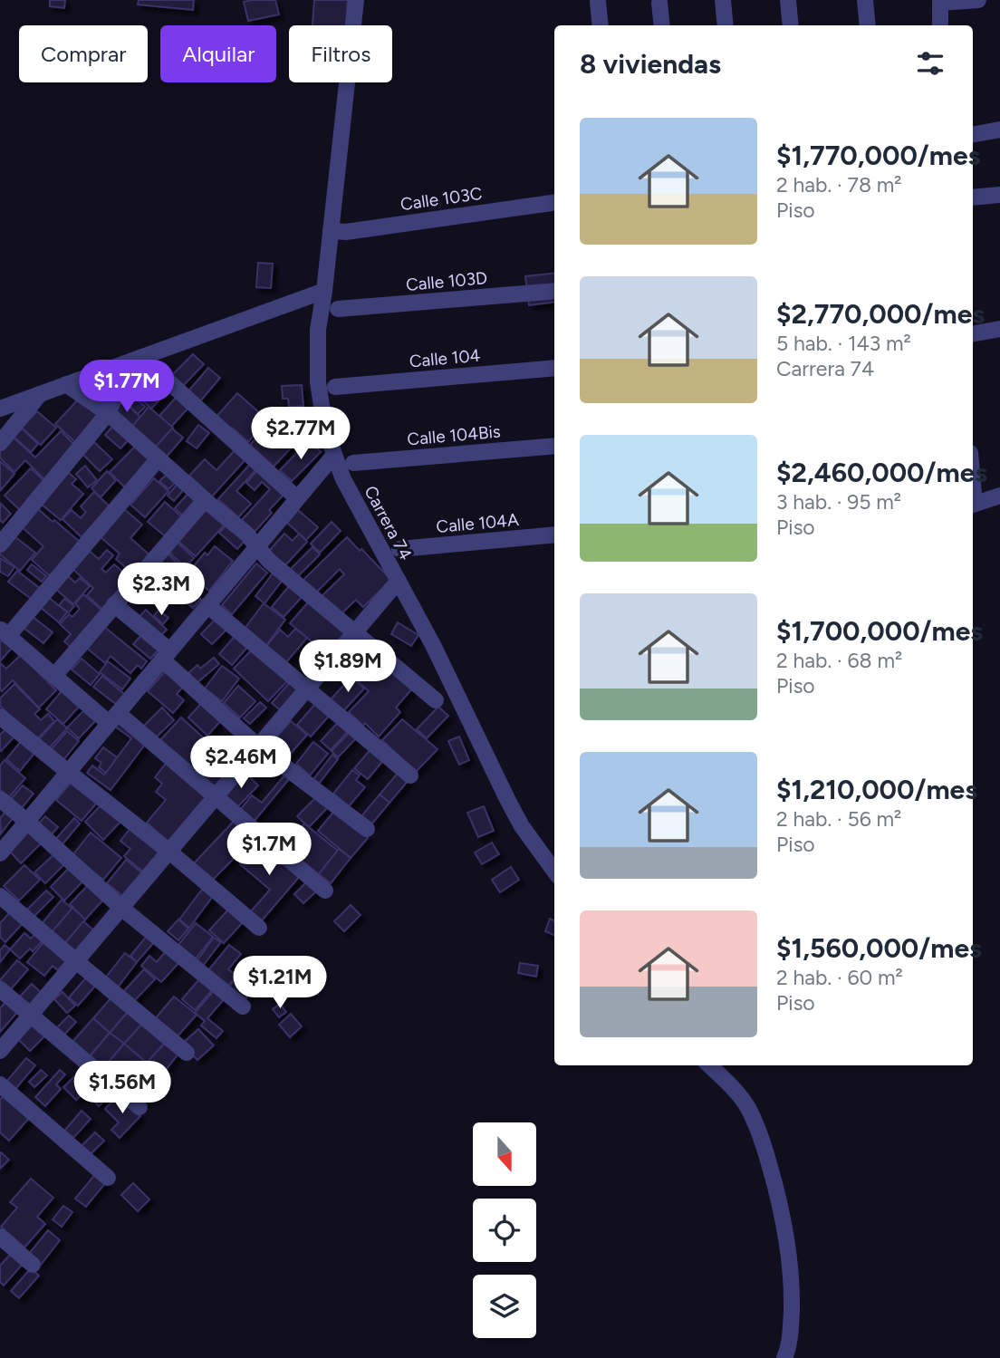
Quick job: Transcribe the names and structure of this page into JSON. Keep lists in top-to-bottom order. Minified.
{"streets":{"street":["Calle 103C","Calle 103D","Calle 104","Calle 104Bis","Carrera 74","Calle 104A"]},"crossings":[["Calle 103C","Carrera 74"]],"north":"bottom","page":{"chip":["Comprar","Alquilar","Filtros"],"heading":"8 viviendas","list":[{"name":"$1,770,000/mes","note":"2 hab. · 78 m² · Piso"},{"name":"$2,770,000/mes","note":"5 hab. · 143 m² · Carrera 74"},{"name":"$2,460,000/mes","note":"3 hab. · 95 m² · Piso"},{"name":"$1,700,000/mes","note":"2 hab. · 68 m² · Piso"},{"name":"$1,210,000/mes","note":"2 hab. · 56 m² · Piso"},{"name":"$1,560,000/mes","note":"2 hab. · 60 m² · Piso"}],"price":["$1.77M","$2.77M","$2.3M","$1.89M","$2.46M","$1.7M","$1.21M","$1.56M"]}}
